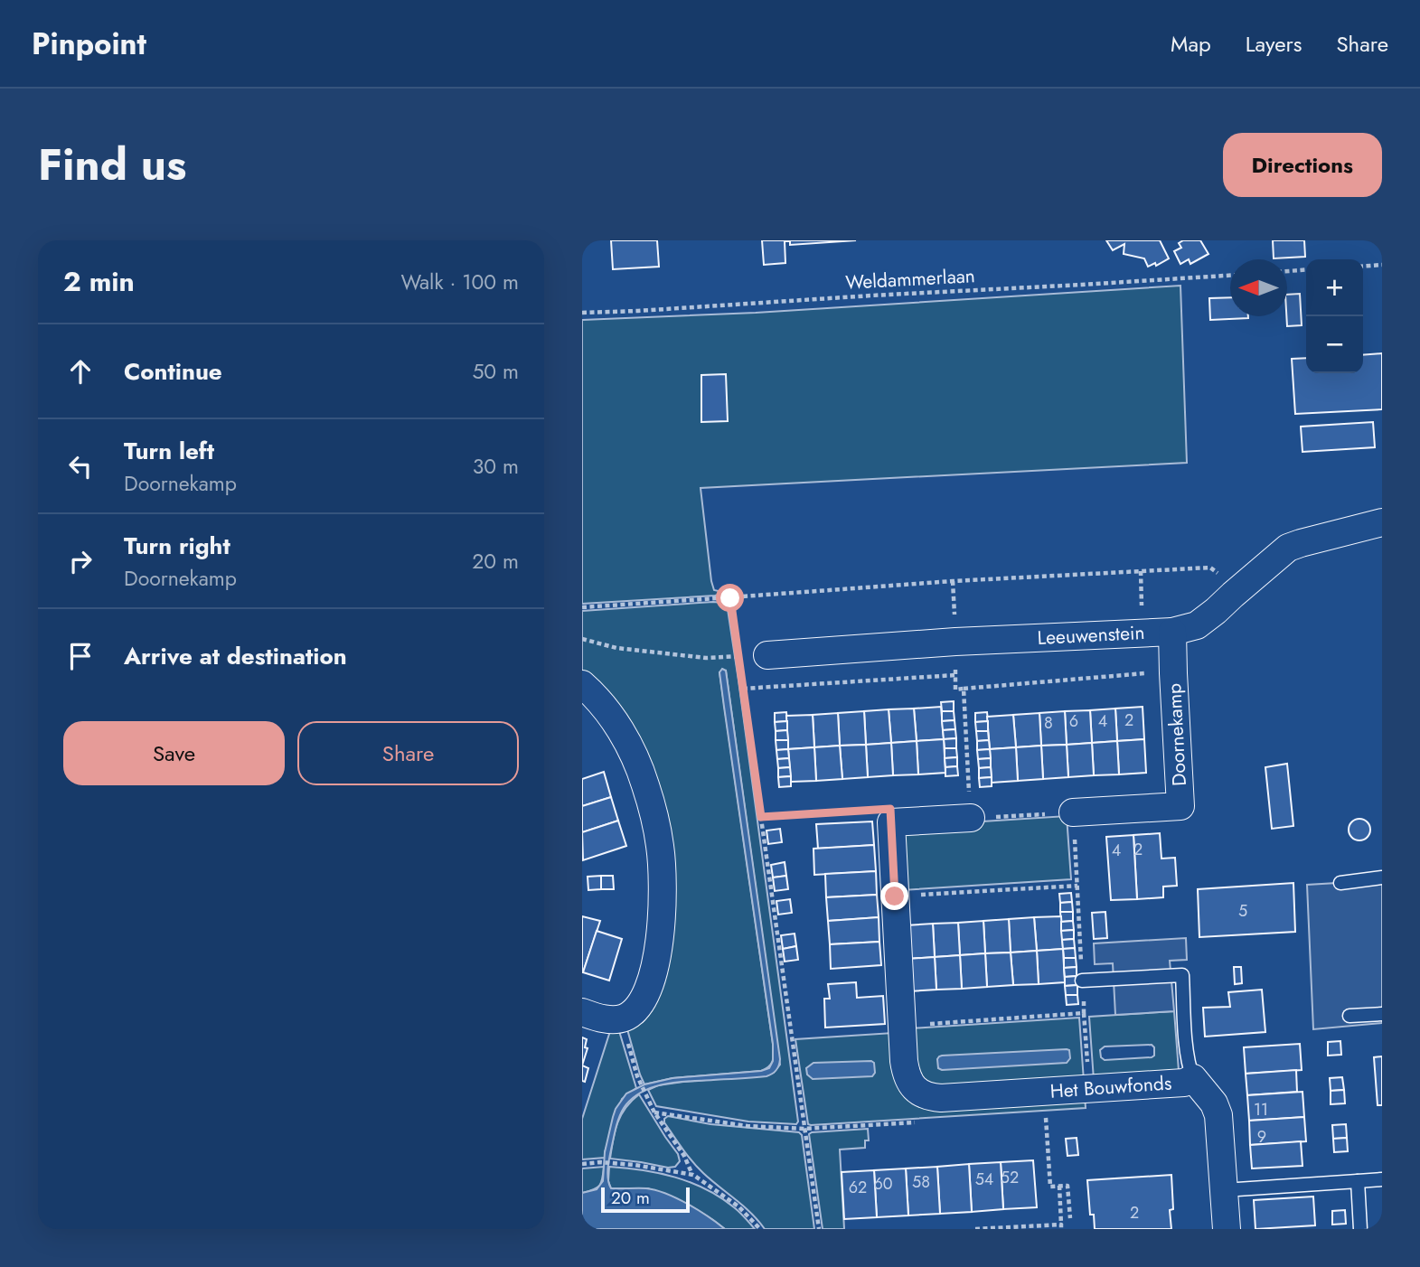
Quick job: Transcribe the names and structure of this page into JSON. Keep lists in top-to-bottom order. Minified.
{"streets":{"street":["Leeuwenstein","Doornekamp","Het Bouwfonds"],"path":["Weldammerlaan"]},"crossings":[["Leeuwenstein","Doornekamp"]],"house_numbers":["2","6","4","8","2","4","5","11","9","52","54","58","60","62","2"],"scale_bar":"20 m","north":"left","page":{"header":"Pinpoint","nav":["Map","Layers","Share"],"title":"Find us","buttons":["Directions",["Save","Share"]],"heading":["2 min","Walk · 100 m"],"map_buttons":["+","−"],"list":[["Continue","50 m"],["Turn left","Doornekamp","30 m"],["Turn right","Doornekamp","20 m"],"Arrive at destination"],"scale":"20 m"}}
